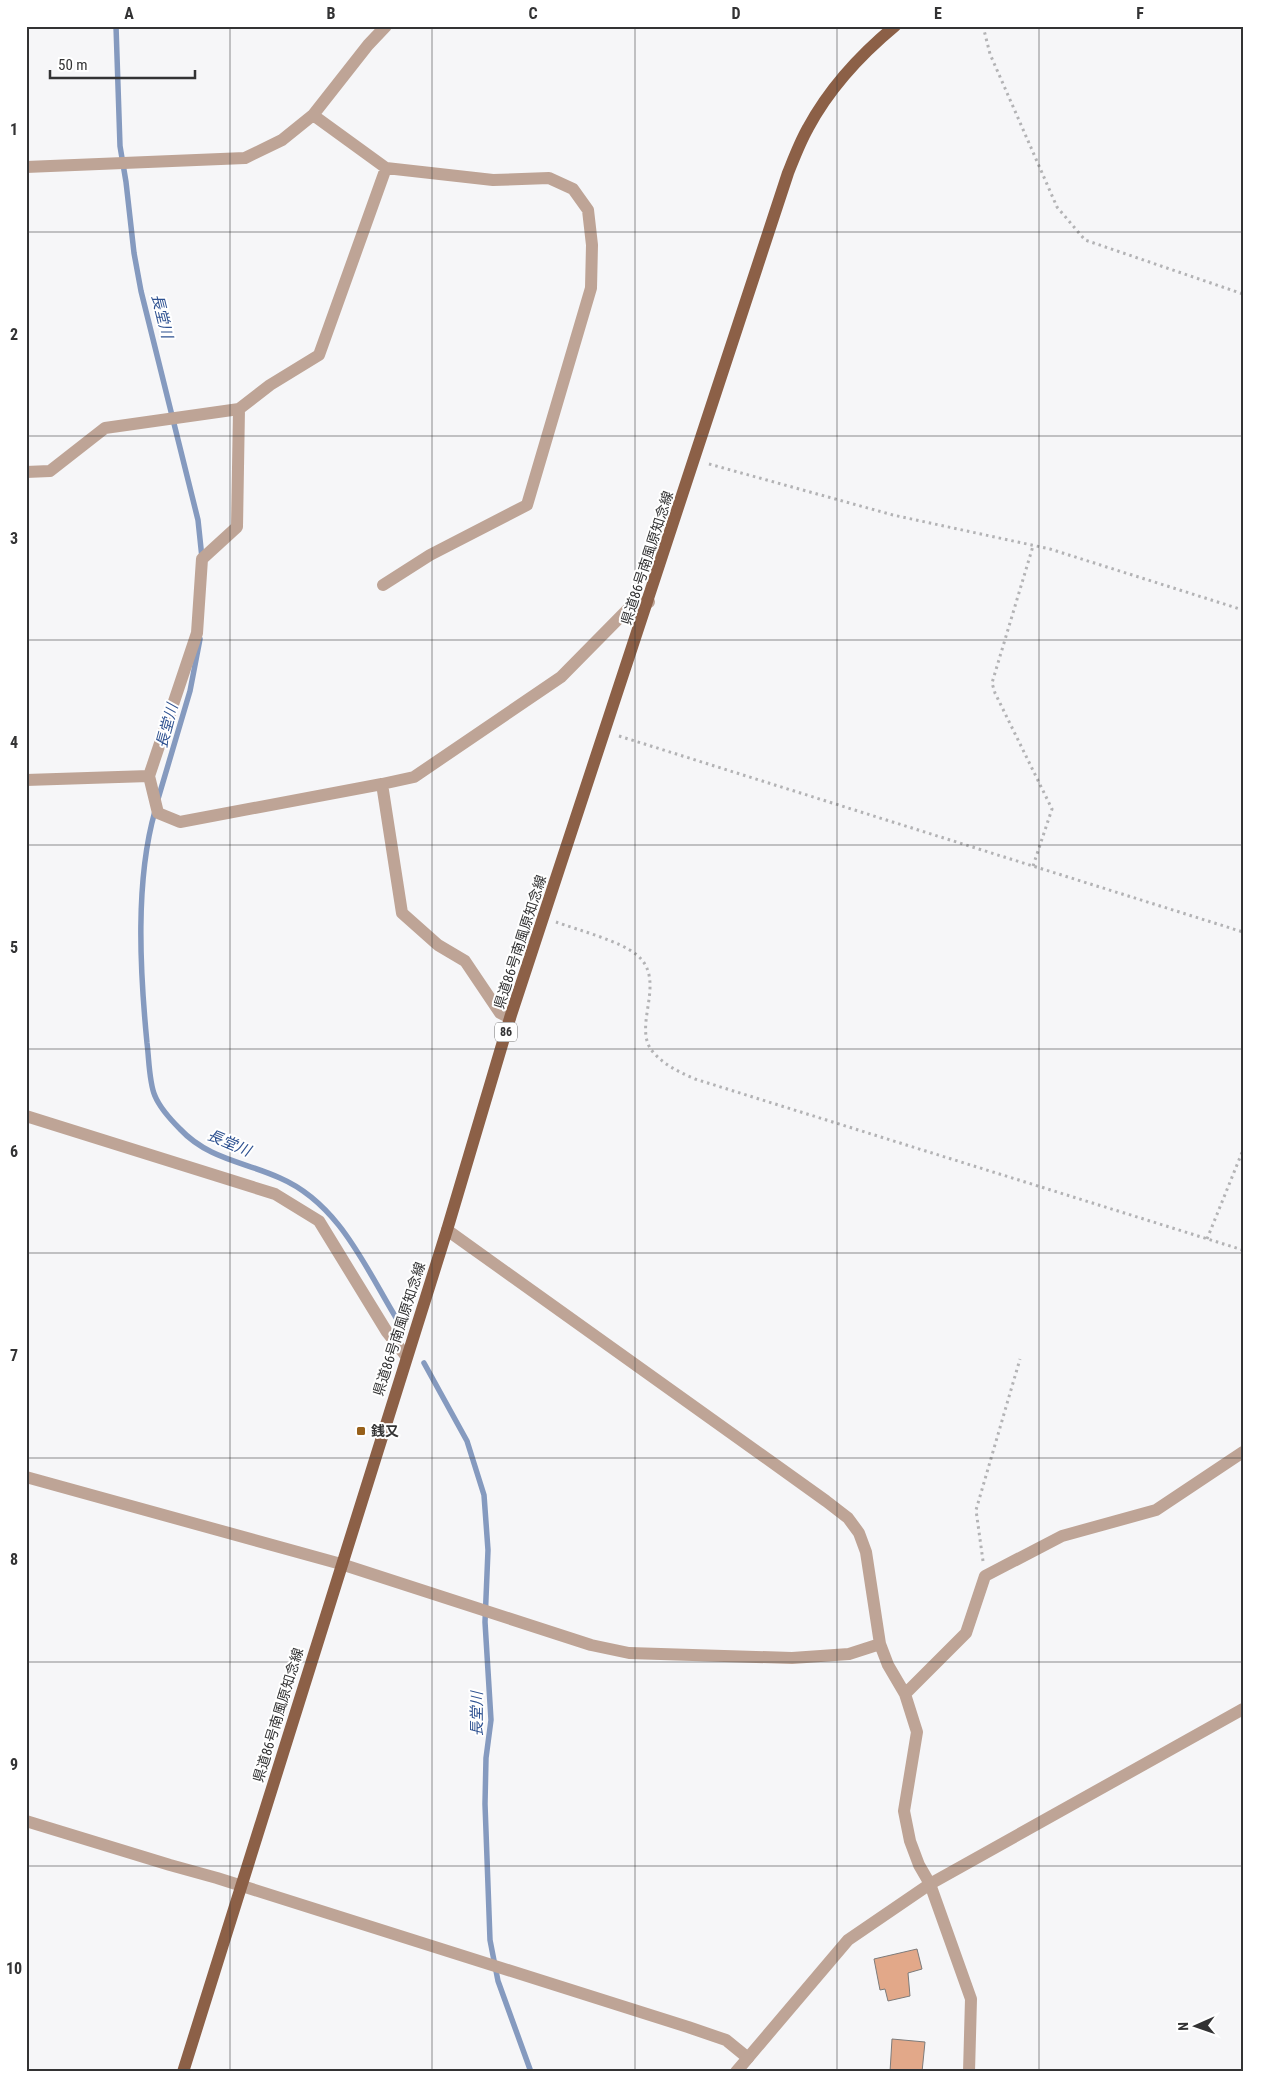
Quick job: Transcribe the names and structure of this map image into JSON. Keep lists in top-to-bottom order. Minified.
{"streets":{"main road":["県道86号南風原知念線","86"]},"water":["長堂川"],"places":{"transit":["銭又"]},"scale_bar":"50 m","north":"left","grid":{"columns":["A","B","C","D","E","F"],"rows":["1","2","3","4","5","6","7","8","9","10"]}}
